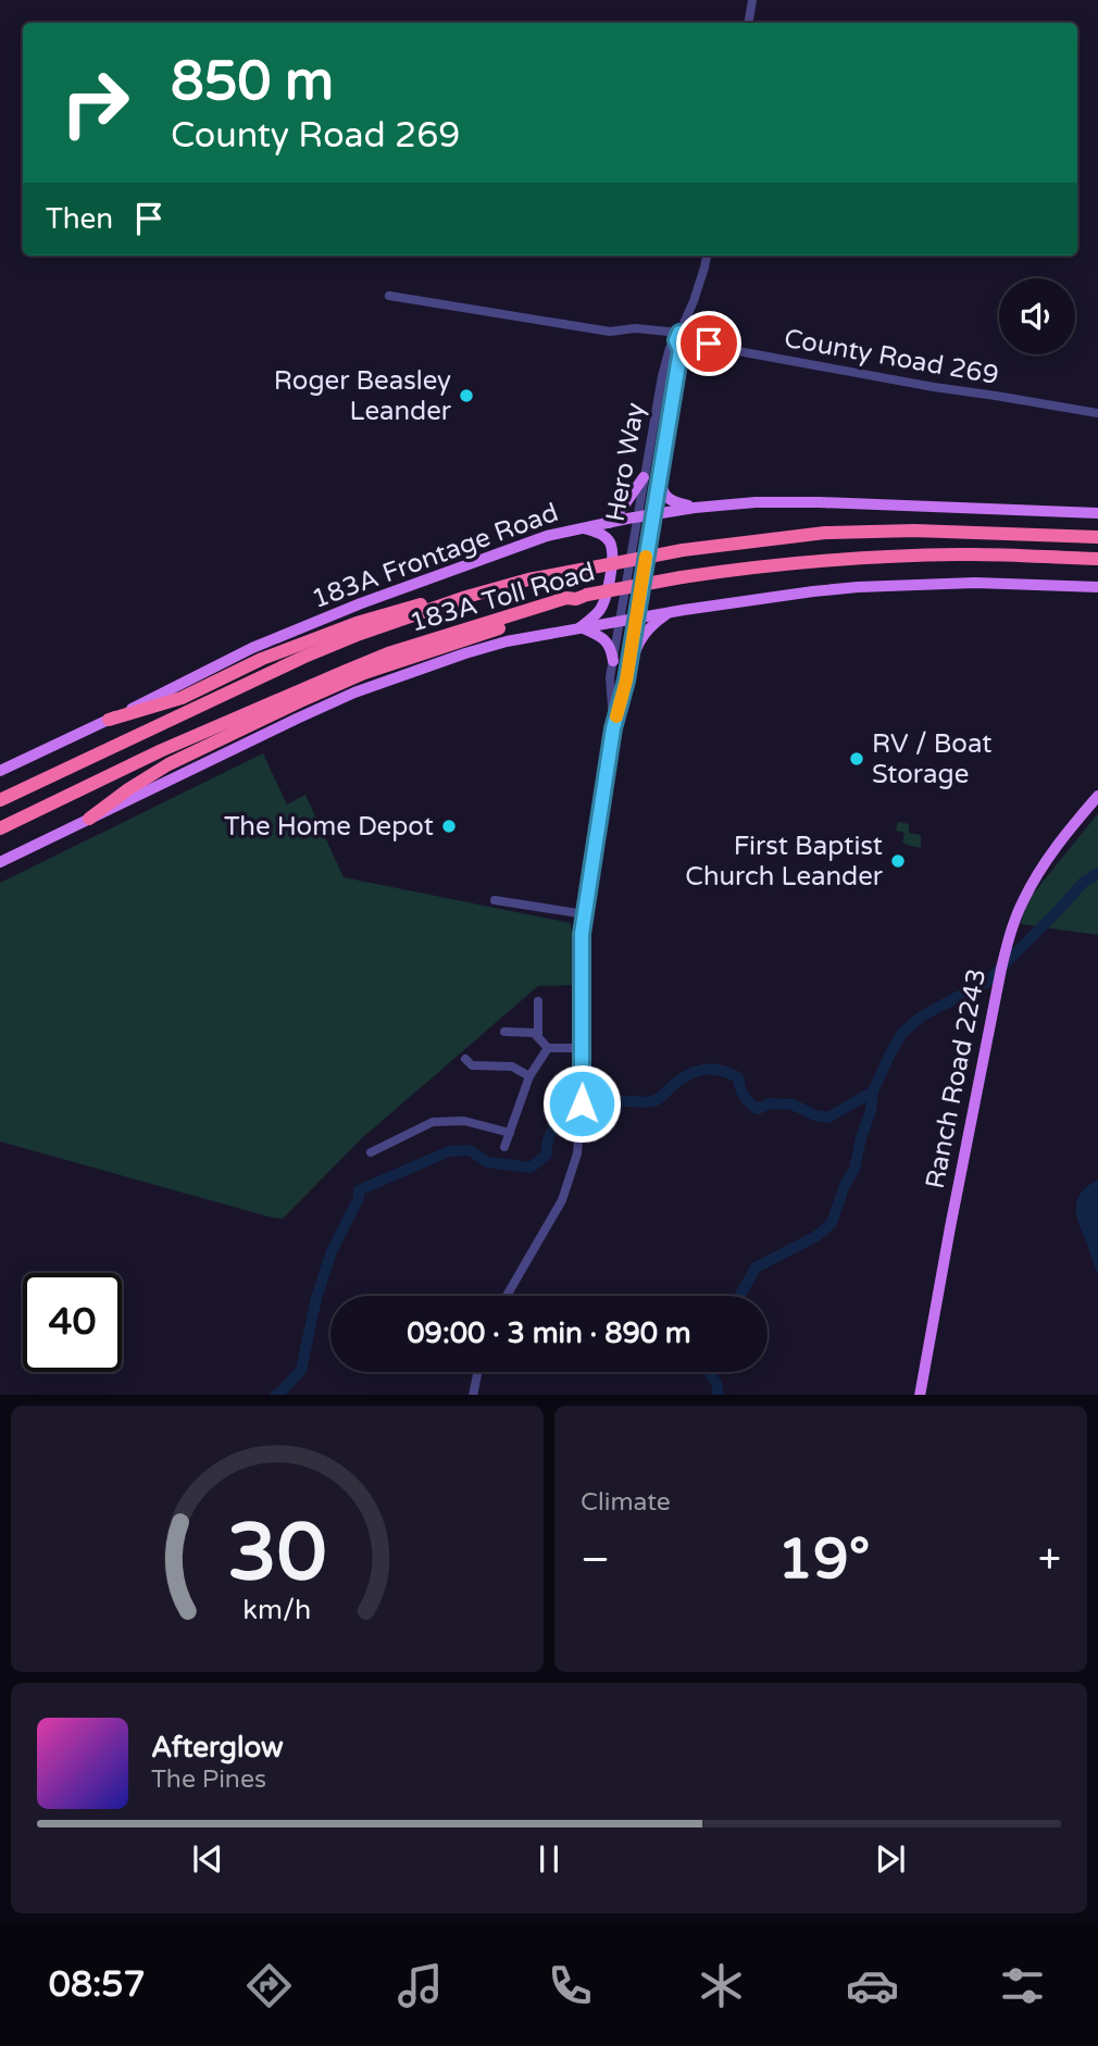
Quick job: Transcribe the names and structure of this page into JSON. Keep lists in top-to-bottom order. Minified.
{"streets":{"highway":["183A Toll Road"],"main road":["183A Frontage Road","Ranch Road 2243"],"street":["County Road 269","Hero Way"]},"crossings":[["County Road 269","Hero Way"],["Hero Way","183A Frontage Road"]],"places":["Roger Beasley Leander","RV / Boat Storage","The Home Depot","First Baptist Church Leander"],"page":{"turn":["850 m","County Road 269"],"then":"Then","limit":"40","trip":"09:00 · 3 min · 890 m","tile":"Climate","heat":["−","19°","+"],"song":["Afterglow","The Pines"],"tabs":"08:57","gauge":["30","km/h"]}}
